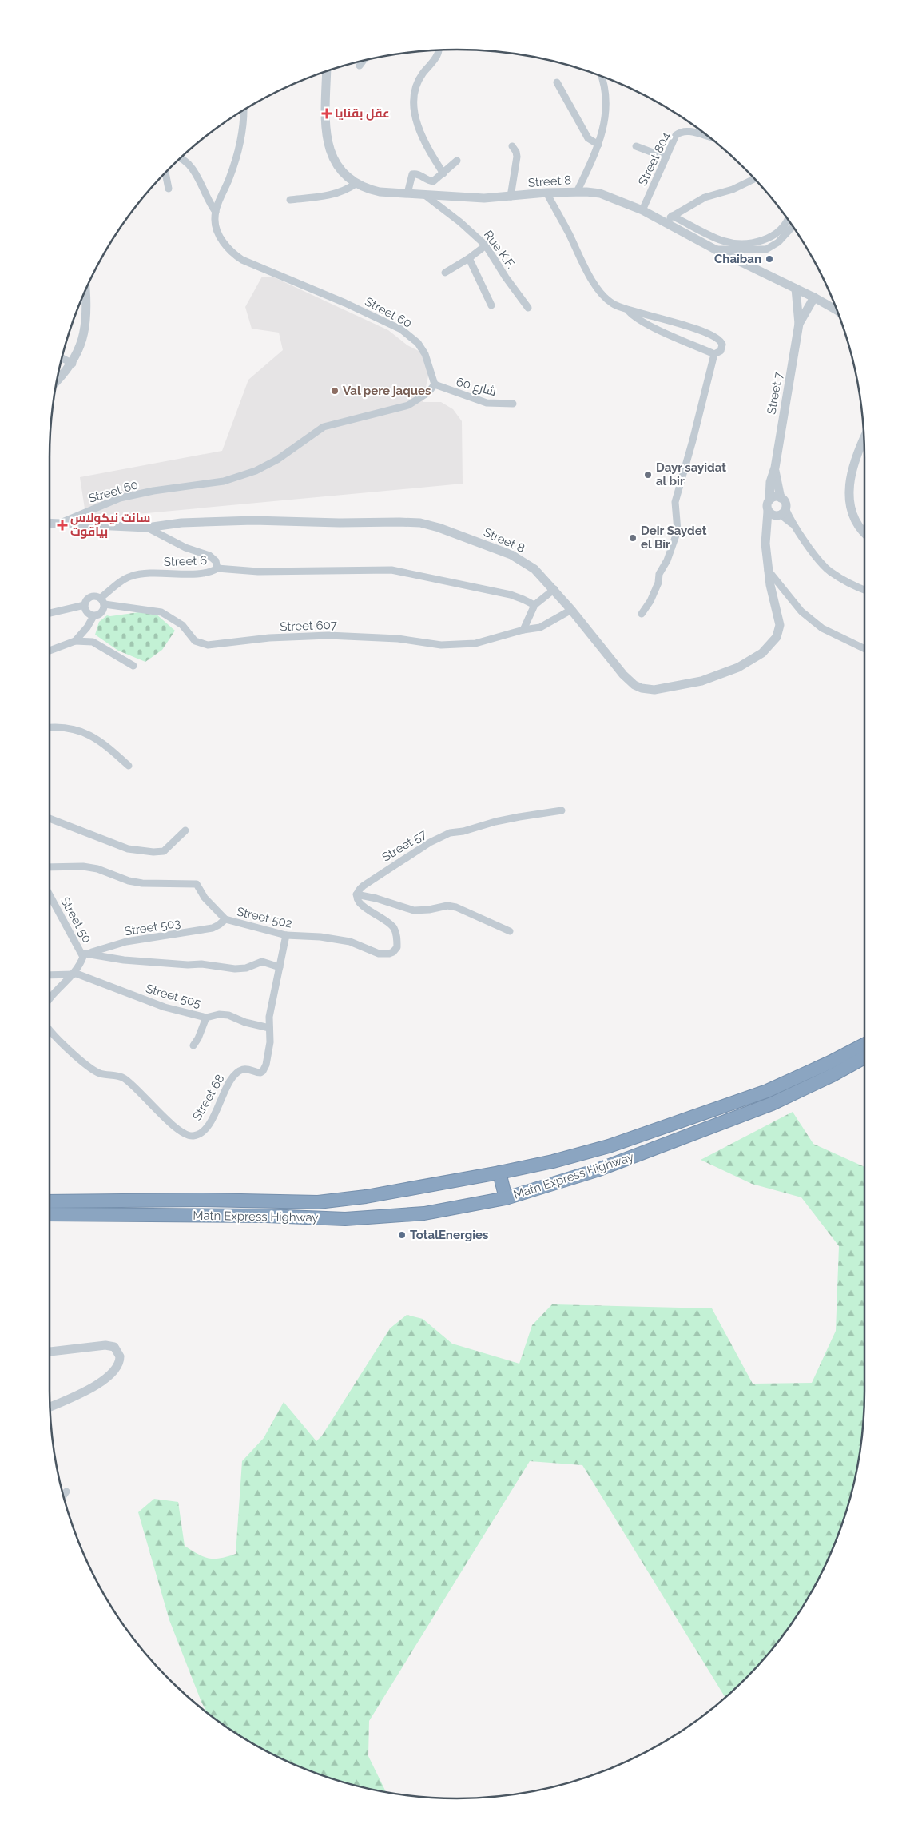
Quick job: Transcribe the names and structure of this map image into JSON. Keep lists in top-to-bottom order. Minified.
{"streets":{"highway":["Matn Express Highway"],"street":["Street 804","Street 8","Rue K.F.","Street 60","شارع 60","Street 7","Street 6","Street 607","Street 57","Street 502","Street 50","Street 503","Street 505","Street 68"]},"crossings":[["Street 804","Street 8"],["Street 8","Rue K.F."],["Street 8","Street 60"],["Street 8","Street 6"],["Street 8","Street 607"],["Street 60","شارع 60"],["Street 6","Street 607"],["Street 57","Street 502"],["Street 502","Street 503"],["Street 50","Street 503"],["Street 50","Street 505"],["Street 505","Street 68"]],"places":{"health":["عقل بقنايا","سانت نيكولاس بياقوت"],"other":["Chaiban","Val pere jaques","Dayr sayidat al bir","Deir Saydet el Bir","TotalEnergies"]}}
